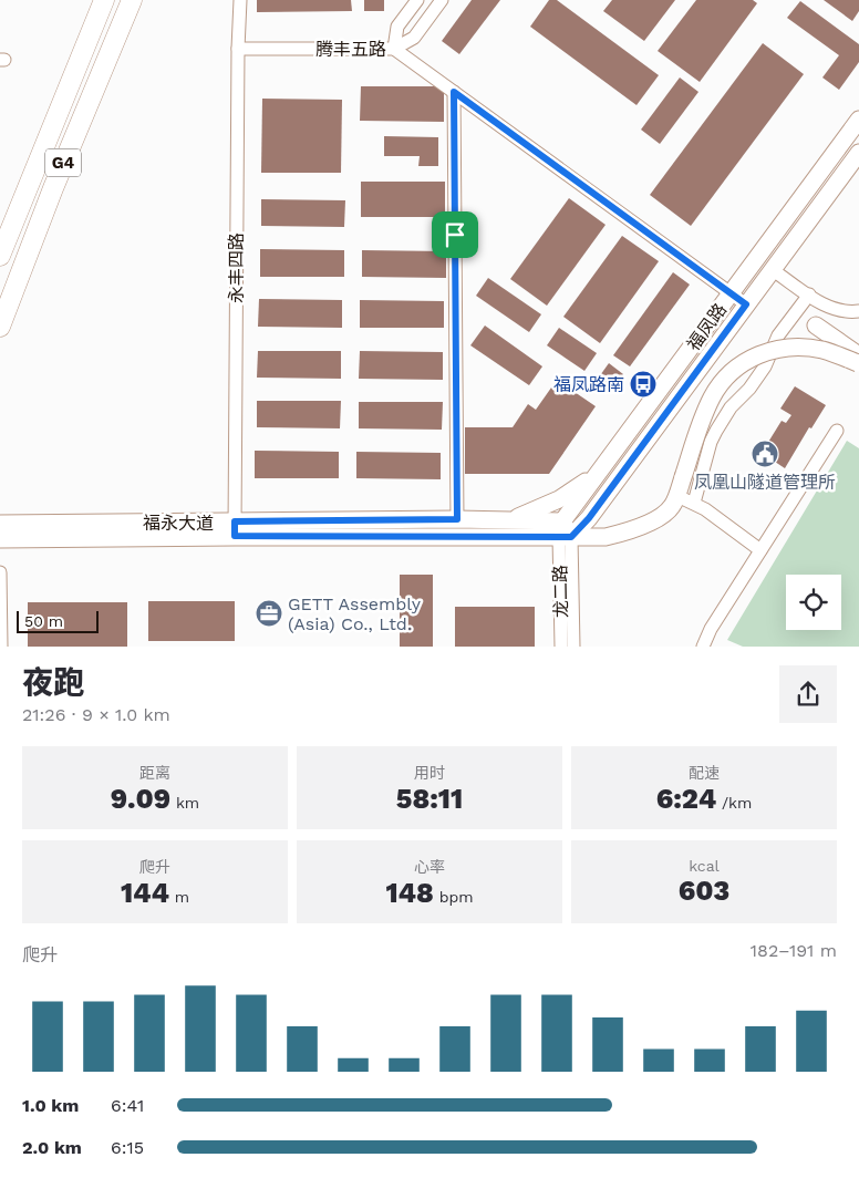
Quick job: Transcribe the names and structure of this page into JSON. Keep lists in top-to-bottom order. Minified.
{"streets":{"highway":["G4"],"main road":["福凤路","福永大道"],"street":["腾丰五路","永丰四路","龙二路"]},"crossings":[["腾丰五路","永丰四路"],["腾丰五路","福凤路"],["永丰四路","福永大道"],["福凤路","福永大道"],["福凤路","龙二路"],["福永大道","龙二路"]],"places":{"bus stop":["福凤路南"],"public building":["凤凰山隧道管理所"],"office":["GETT Assembly (Asia) Co., Ltd."]},"scale_bar":"50 m","page":{"scale":"50 m","heading":["夜跑","21:26 · 9 × 1.0 km"],"stats":[["距离","9.09 km"],["用时","58:11"],["配速","6:24 /km"],["爬升","144 m"],["心率","148 bpm"],["kcal","603"]],"chart":["爬升","182–191 m"],"list":[{"name":"1.0 km","note":"6:41"},{"name":"2.0 km","note":"6:15"}]}}
